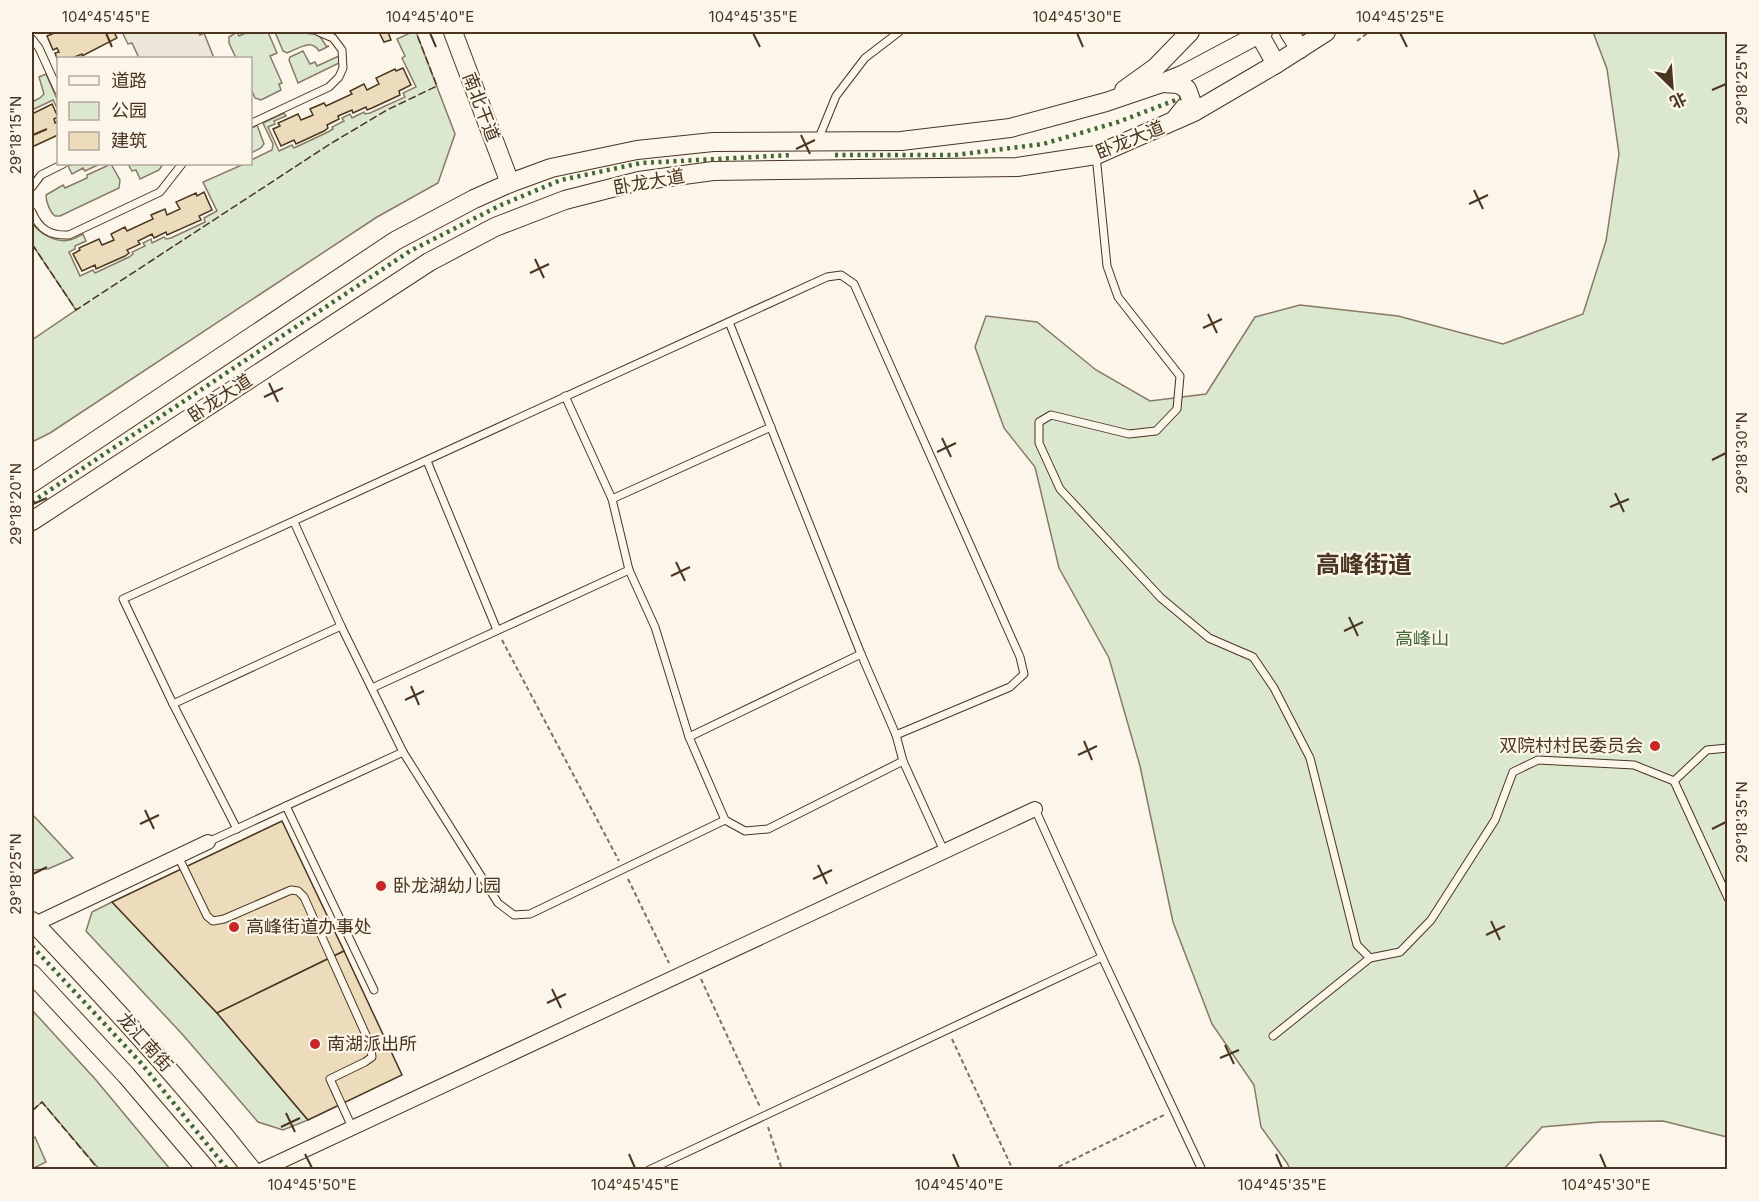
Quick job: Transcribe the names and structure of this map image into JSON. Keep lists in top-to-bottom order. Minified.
{"streets":{"main road":["南北干道","卧龙大道","龙汇南街"]},"crossings":[["南北干道","卧龙大道"]],"districts":["高峰街道"],"parks":["高峰山"],"places":["双院村村民委员会","卧龙湖幼儿园","高峰街道办事处","南湖派出所"],"legend":["道路","公园","建筑"],"north":"bottom right","coordinates":["104°45'45\"E","104°45'40\"E","104°45'35\"E","104°45'30\"E","104°45'25\"E","29°18'25\"N","29°18'15\"N","29°18'30\"N","29°18'20\"N","29°18'35\"N","104°45'50\"E"]}
